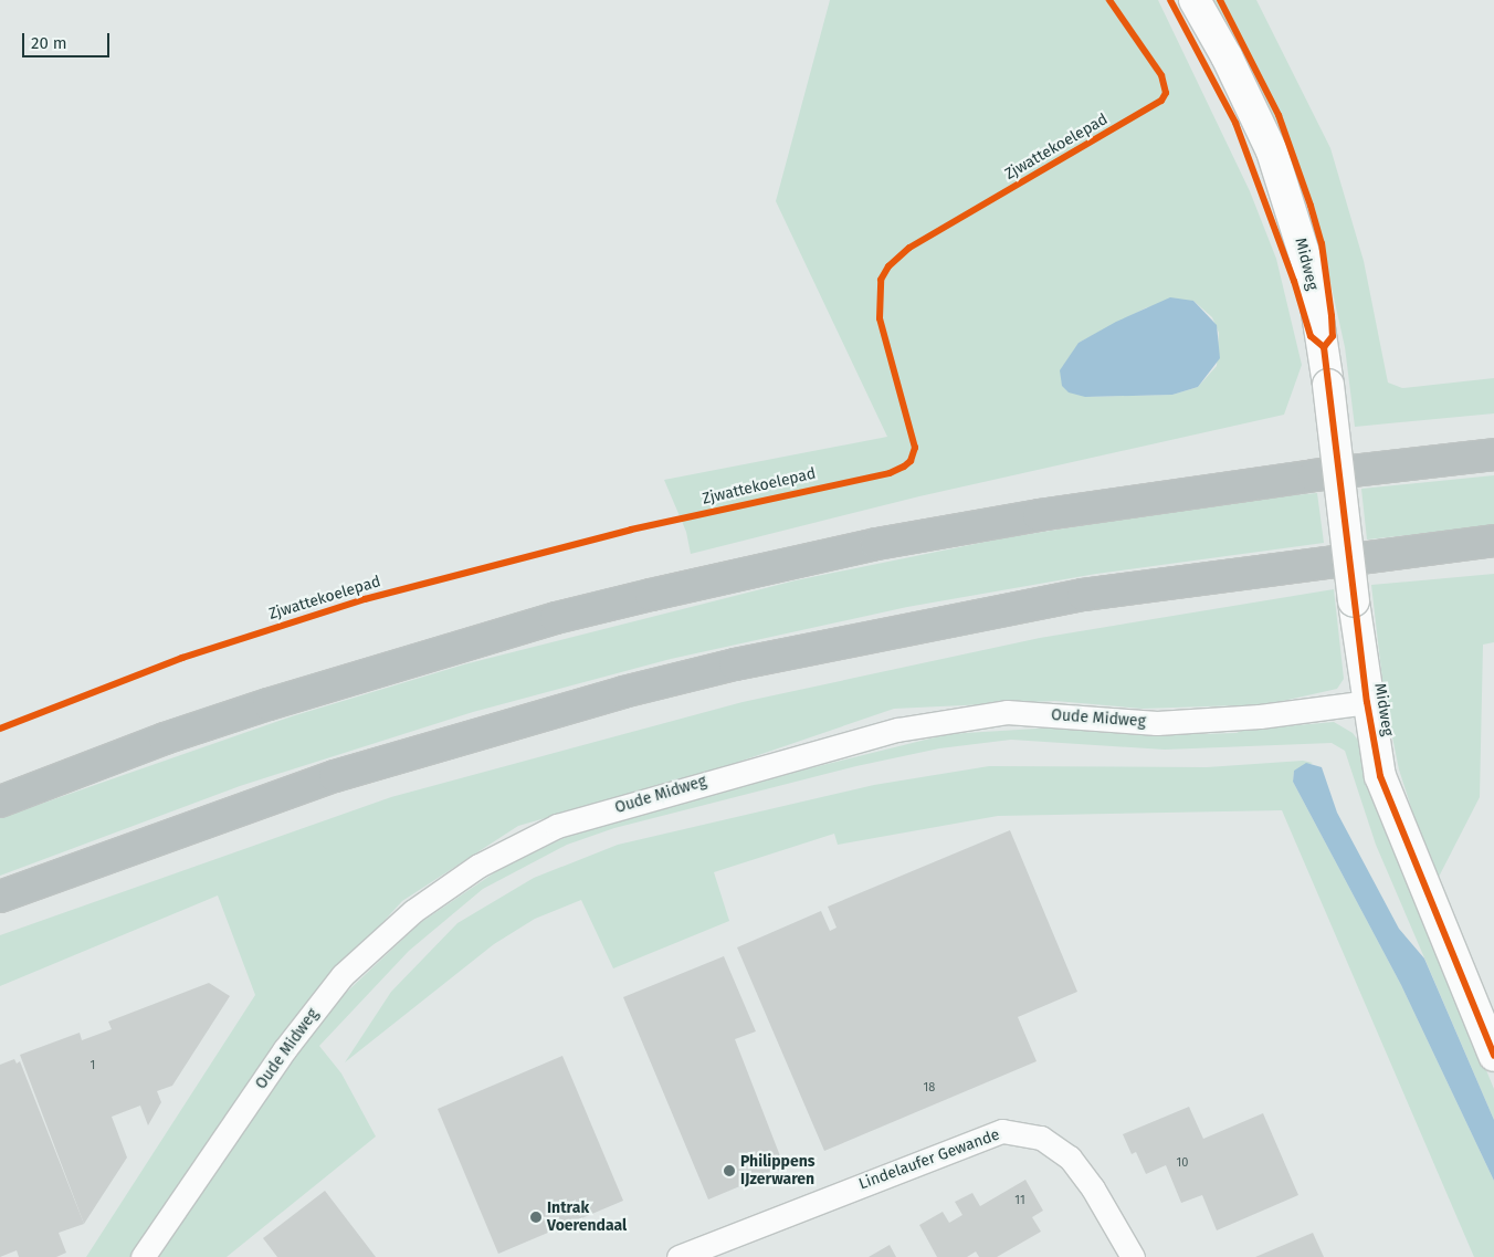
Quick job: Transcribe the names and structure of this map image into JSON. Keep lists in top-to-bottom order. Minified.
{"streets":{"street":["Midweg","Oude Midweg","Lindelaufer Gewande"],"cycle path":["Zjwattekoelepad"]},"crossings":[["Midweg","Oude Midweg"]],"places":["Philippens IJzerwaren","Intrak Voerendaal"],"house_numbers":["1","18","10","11"],"scale_bar":"20 m"}
